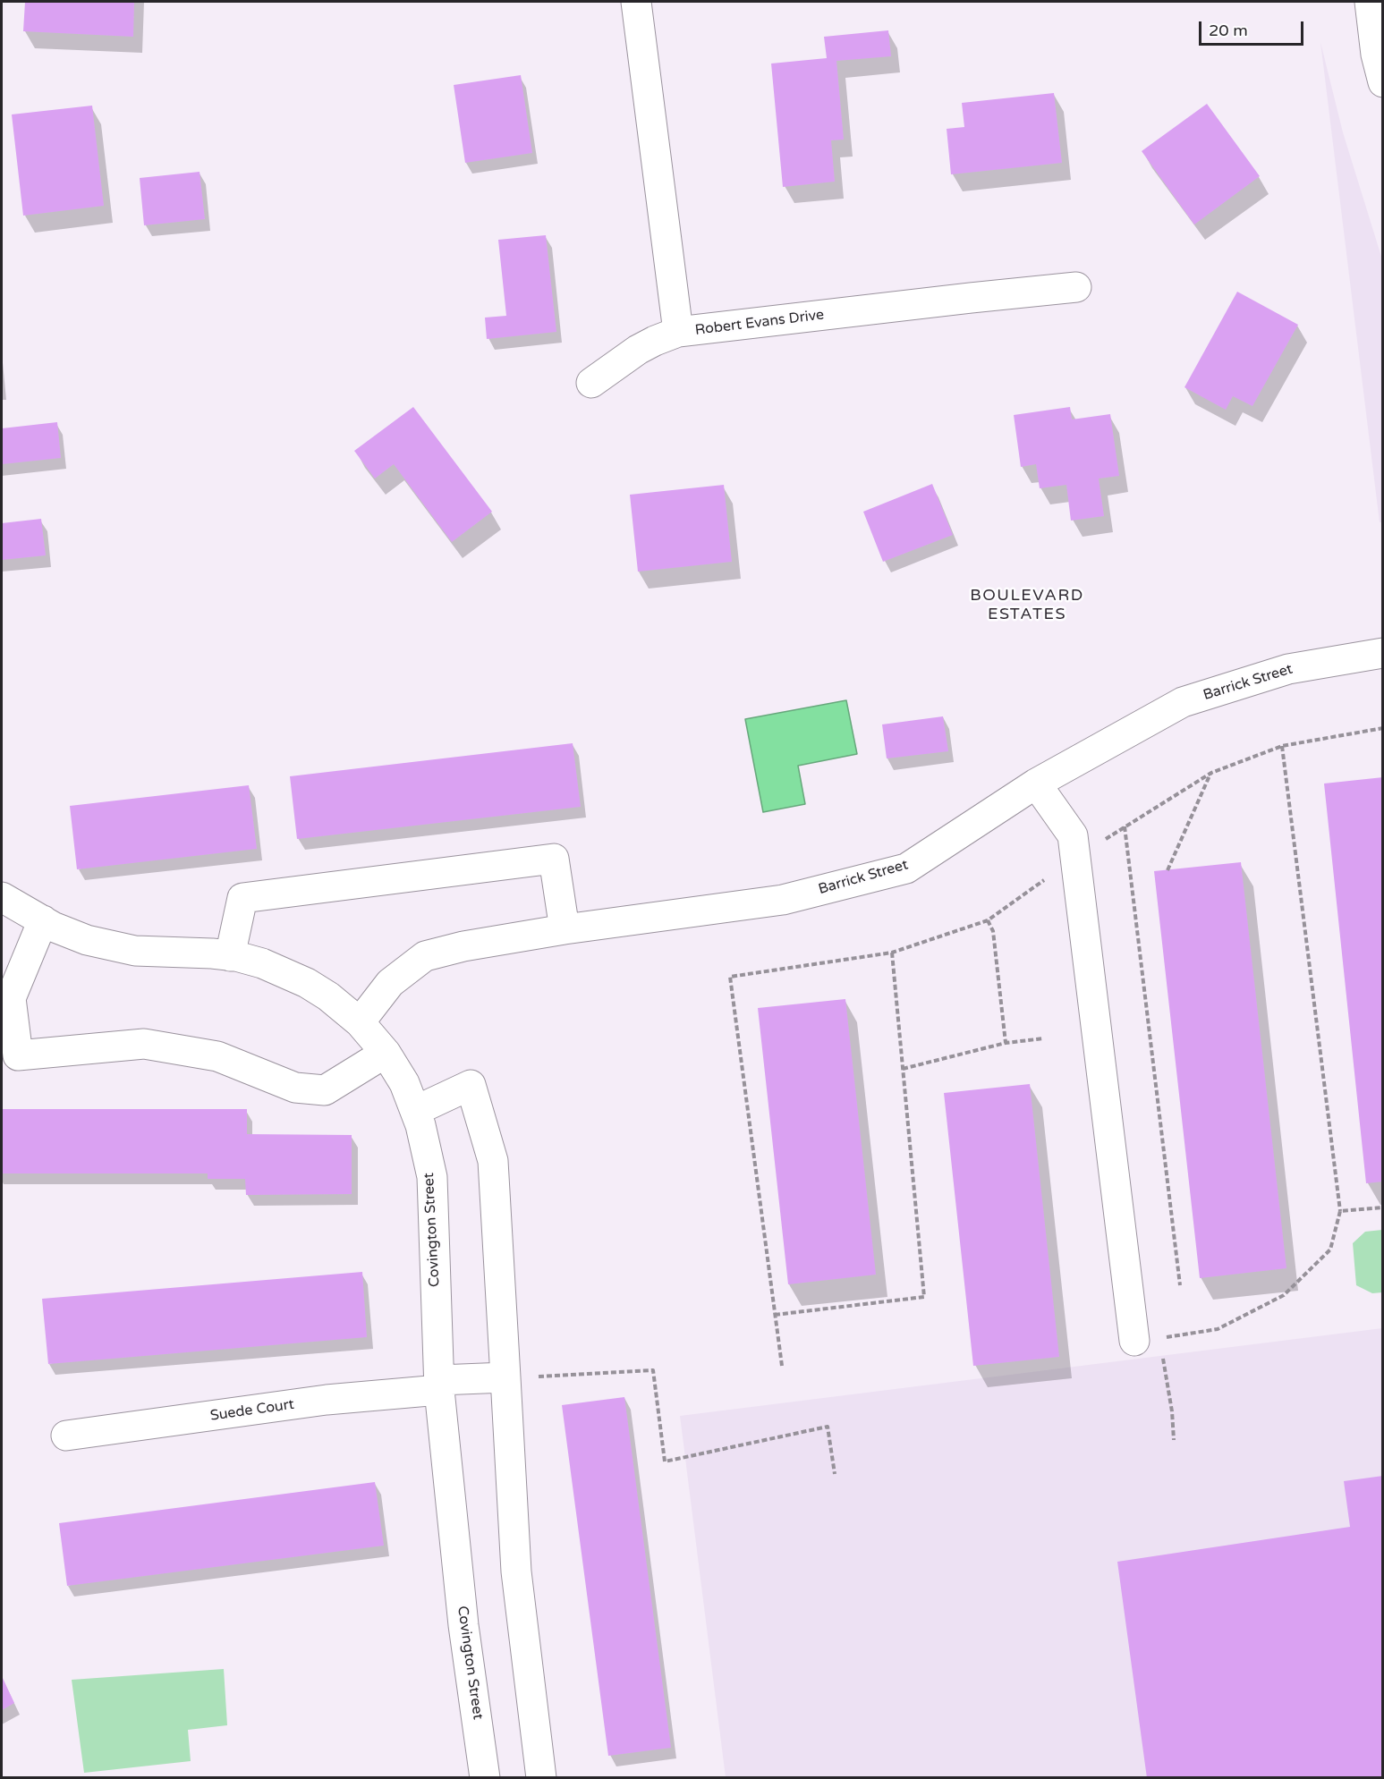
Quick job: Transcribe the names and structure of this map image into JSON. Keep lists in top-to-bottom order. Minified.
{"streets":{"street":["Robert Evans Drive","Barrick Street","Covington Street","Suede Court"]},"crossings":[["Barrick Street","Covington Street"],["Covington Street","Suede Court"]],"districts":["BOULEVARD ESTATES"],"scale_bar":"20 m"}
